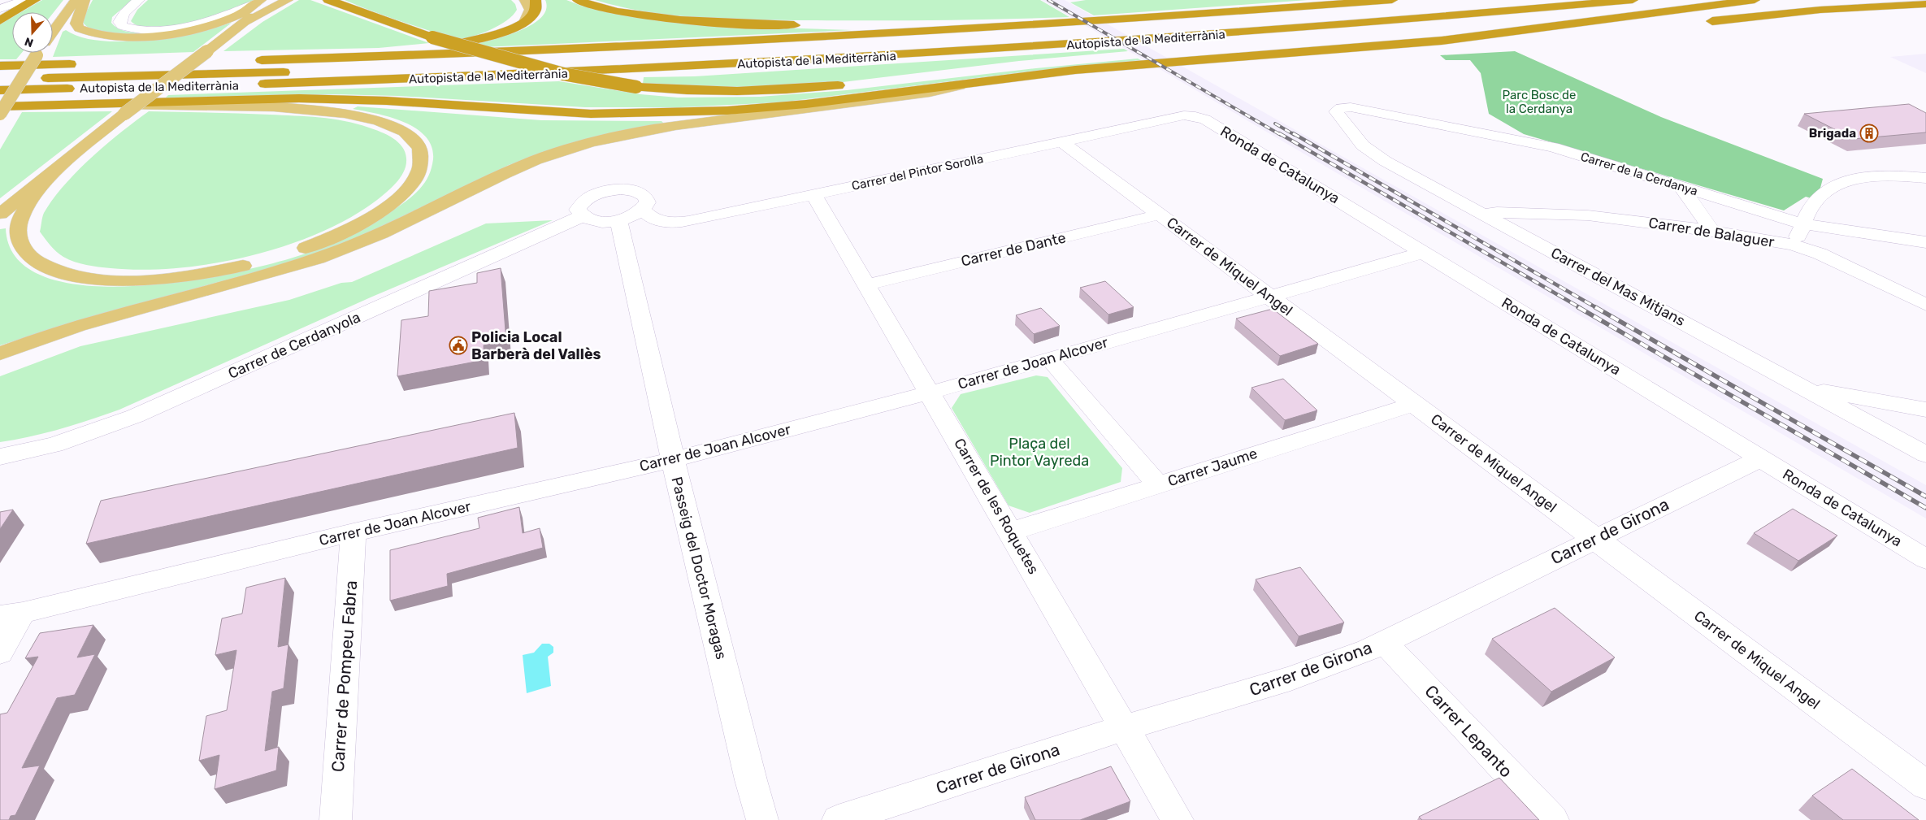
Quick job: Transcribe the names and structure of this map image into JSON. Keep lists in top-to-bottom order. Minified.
{"streets":{"highway":["Autopista de la Mediterrània"],"street":["Ronda de Catalunya","Carrer del Pintor Sorolla","Carrer de la Cerdanya","Carrer de Balaguer","Carrer de Dante","Carrer de Miquel Angel","Carrer del Mas Mitjans","Carrer de Cerdanyola","Carrer de Joan Alcover","Carrer Jaume","Carrer de les Roquetes","Carrer de Girona","Passeig del Doctor Moragas","Carrer de Pompeu Fabra","Carrer Lepanto"]},"crossings":[["Ronda de Catalunya","Carrer del Pintor Sorolla"],["Ronda de Catalunya","Carrer de Joan Alcover"],["Ronda de Catalunya","Carrer de Girona"],["Carrer del Pintor Sorolla","Carrer de Miquel Angel"],["Carrer del Pintor Sorolla","Carrer de les Roquetes"],["Carrer de la Cerdanya","Carrer del Mas Mitjans"],["Carrer de Balaguer","Carrer del Mas Mitjans"],["Carrer de Dante","Carrer de Miquel Angel"],["Carrer de Dante","Carrer de les Roquetes"],["Carrer de Miquel Angel","Carrer de Joan Alcover"],["Carrer de Miquel Angel","Carrer Jaume"],["Carrer de Miquel Angel","Carrer de Girona"],["Carrer de Joan Alcover","Carrer de les Roquetes"],["Carrer de Joan Alcover","Passeig del Doctor Moragas"],["Carrer de Joan Alcover","Carrer de Pompeu Fabra"],["Carrer Jaume","Carrer de les Roquetes"],["Carrer de les Roquetes","Carrer de Girona"],["Carrer de Girona","Carrer Lepanto"]],"parks":["Parc Bosc de la Cerdanya","Plaça del Pintor Vayreda"],"places":{"building":["Brigada"],"public building":["Policia Local Barberà del Vallès"]},"north":"bottom"}
